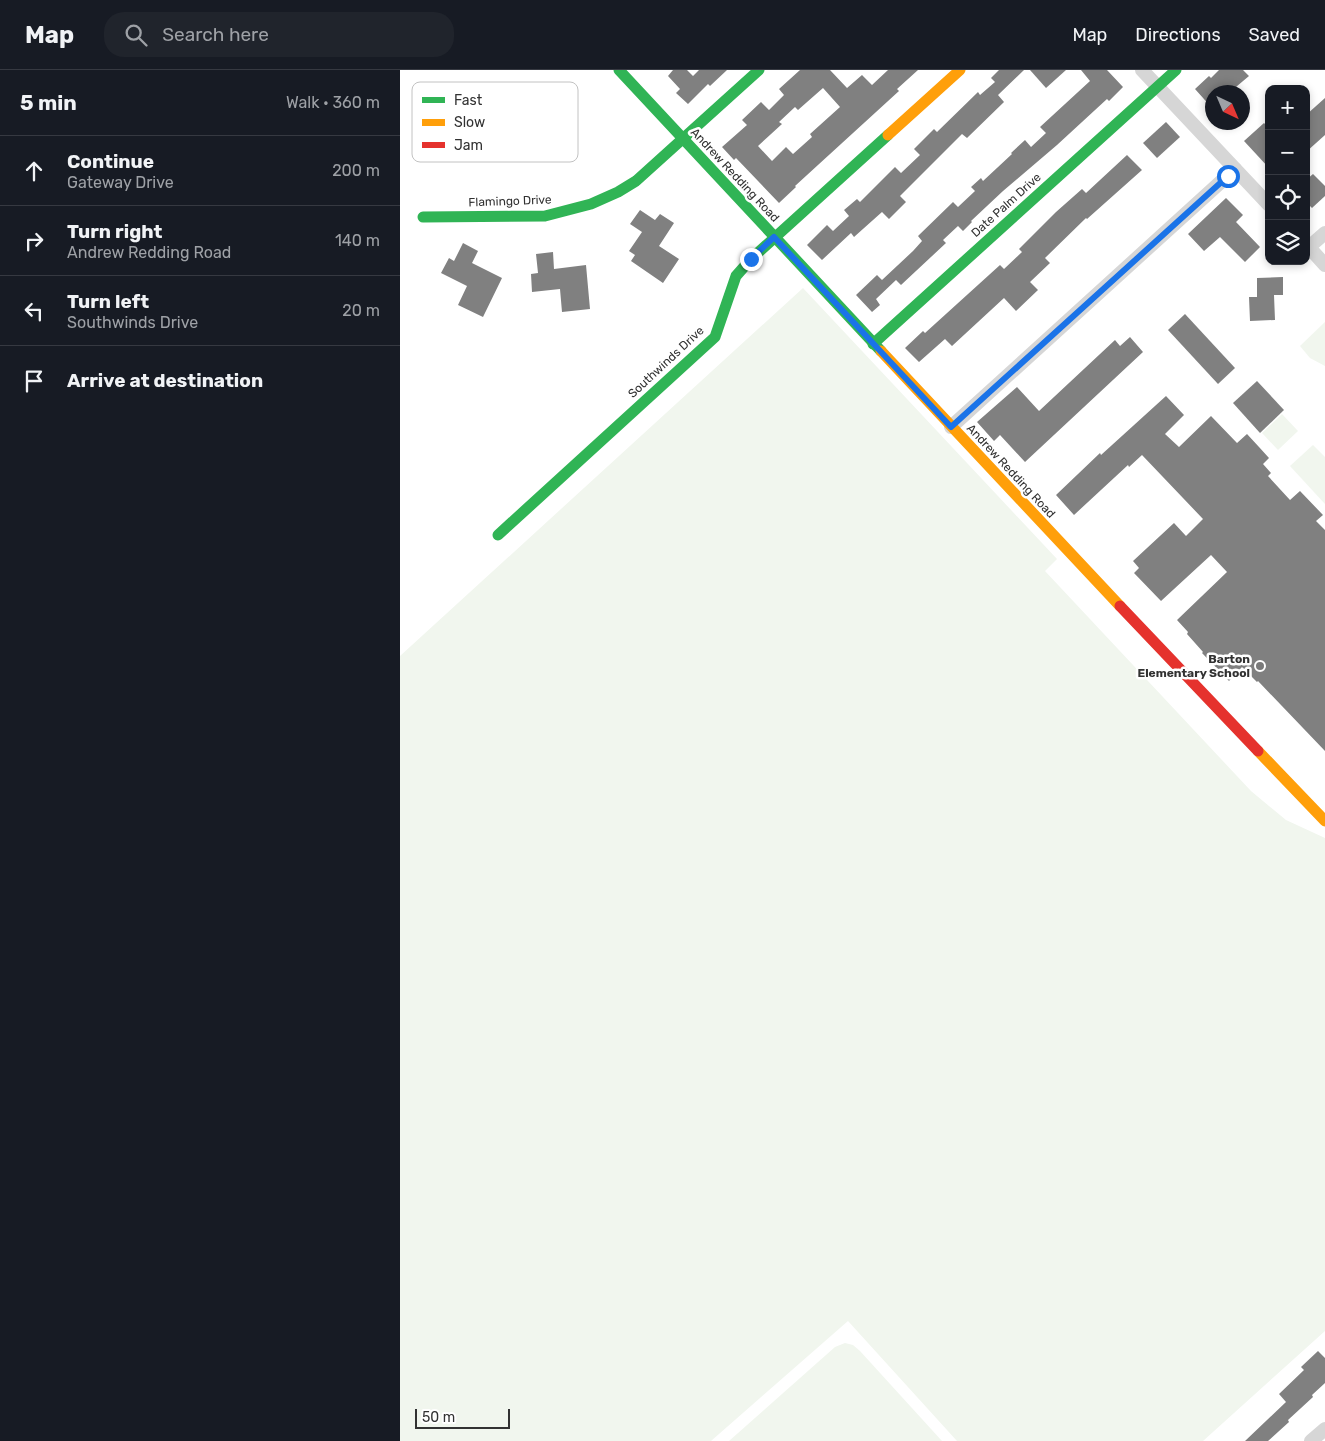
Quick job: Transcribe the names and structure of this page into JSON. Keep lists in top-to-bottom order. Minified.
{"streets":{"street":["Andrew Redding Road","Flamingo Drive","Date Palm Drive","Southwinds Drive"]},"crossings":[["Andrew Redding Road","Flamingo Drive"],["Andrew Redding Road","Date Palm Drive"],["Andrew Redding Road","Southwinds Drive"]],"places":["Barton Elementary School"],"legend":["Fast","Slow","Jam"],"scale_bar":"50 m","north":"bottom right","page":{"header":"Map","search":"Search here","nav":["Map","Directions","Saved"],"heading":["5 min","Walk · 360 m"],"map_buttons":["+","−"],"list":[["Continue","Gateway Drive","200 m"],["Turn right","Andrew Redding Road","140 m"],["Turn left","Southwinds Drive","20 m"],"Arrive at destination"],"scale":"50 m"}}
